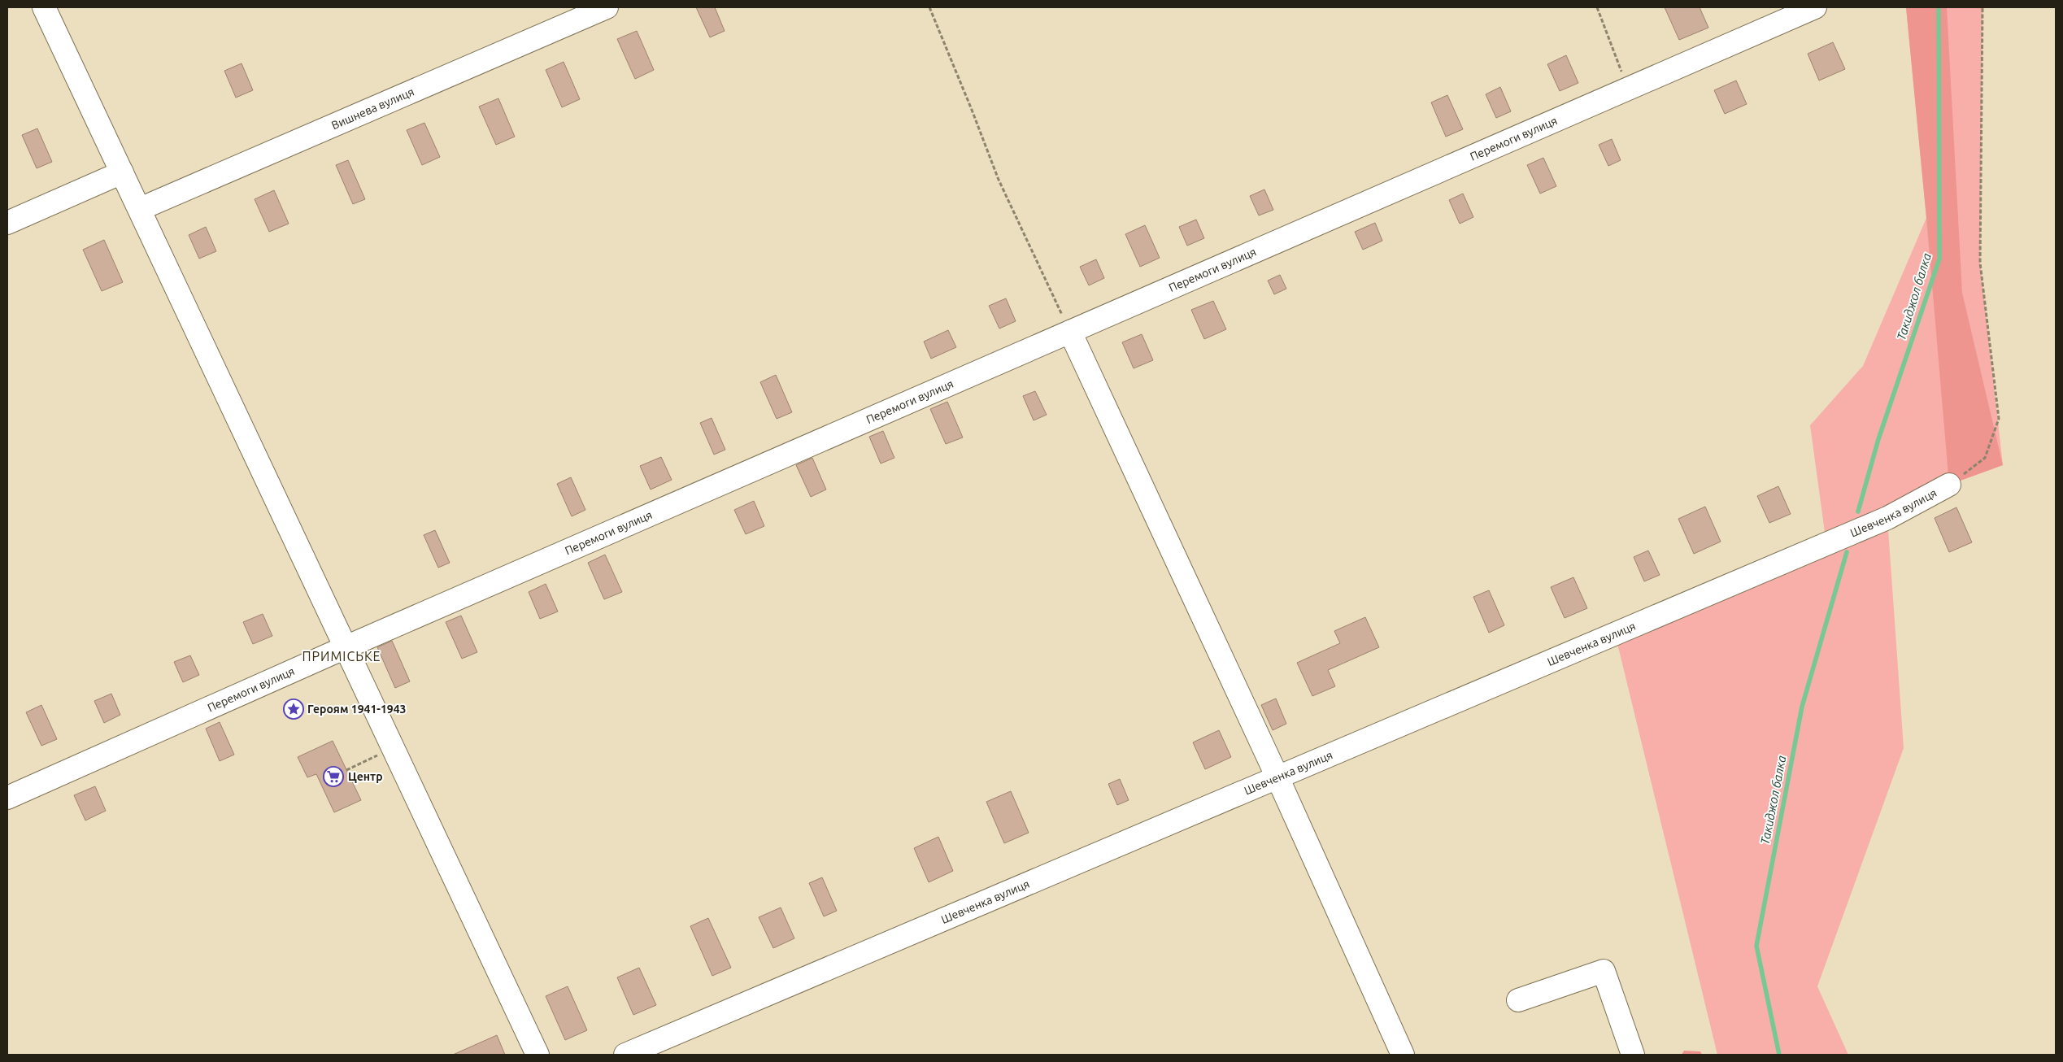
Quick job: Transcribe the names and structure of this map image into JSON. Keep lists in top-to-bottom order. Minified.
{"streets":{"street":["Вишнева вулиця","Перемоги вулиця","Шевченка вулиця"]},"districts":["ПРИМІСЬКЕ"],"water":["Такиджол балка"],"places":{"place":["Героям 1941-1943"],"supermarket":["Центр"]}}
